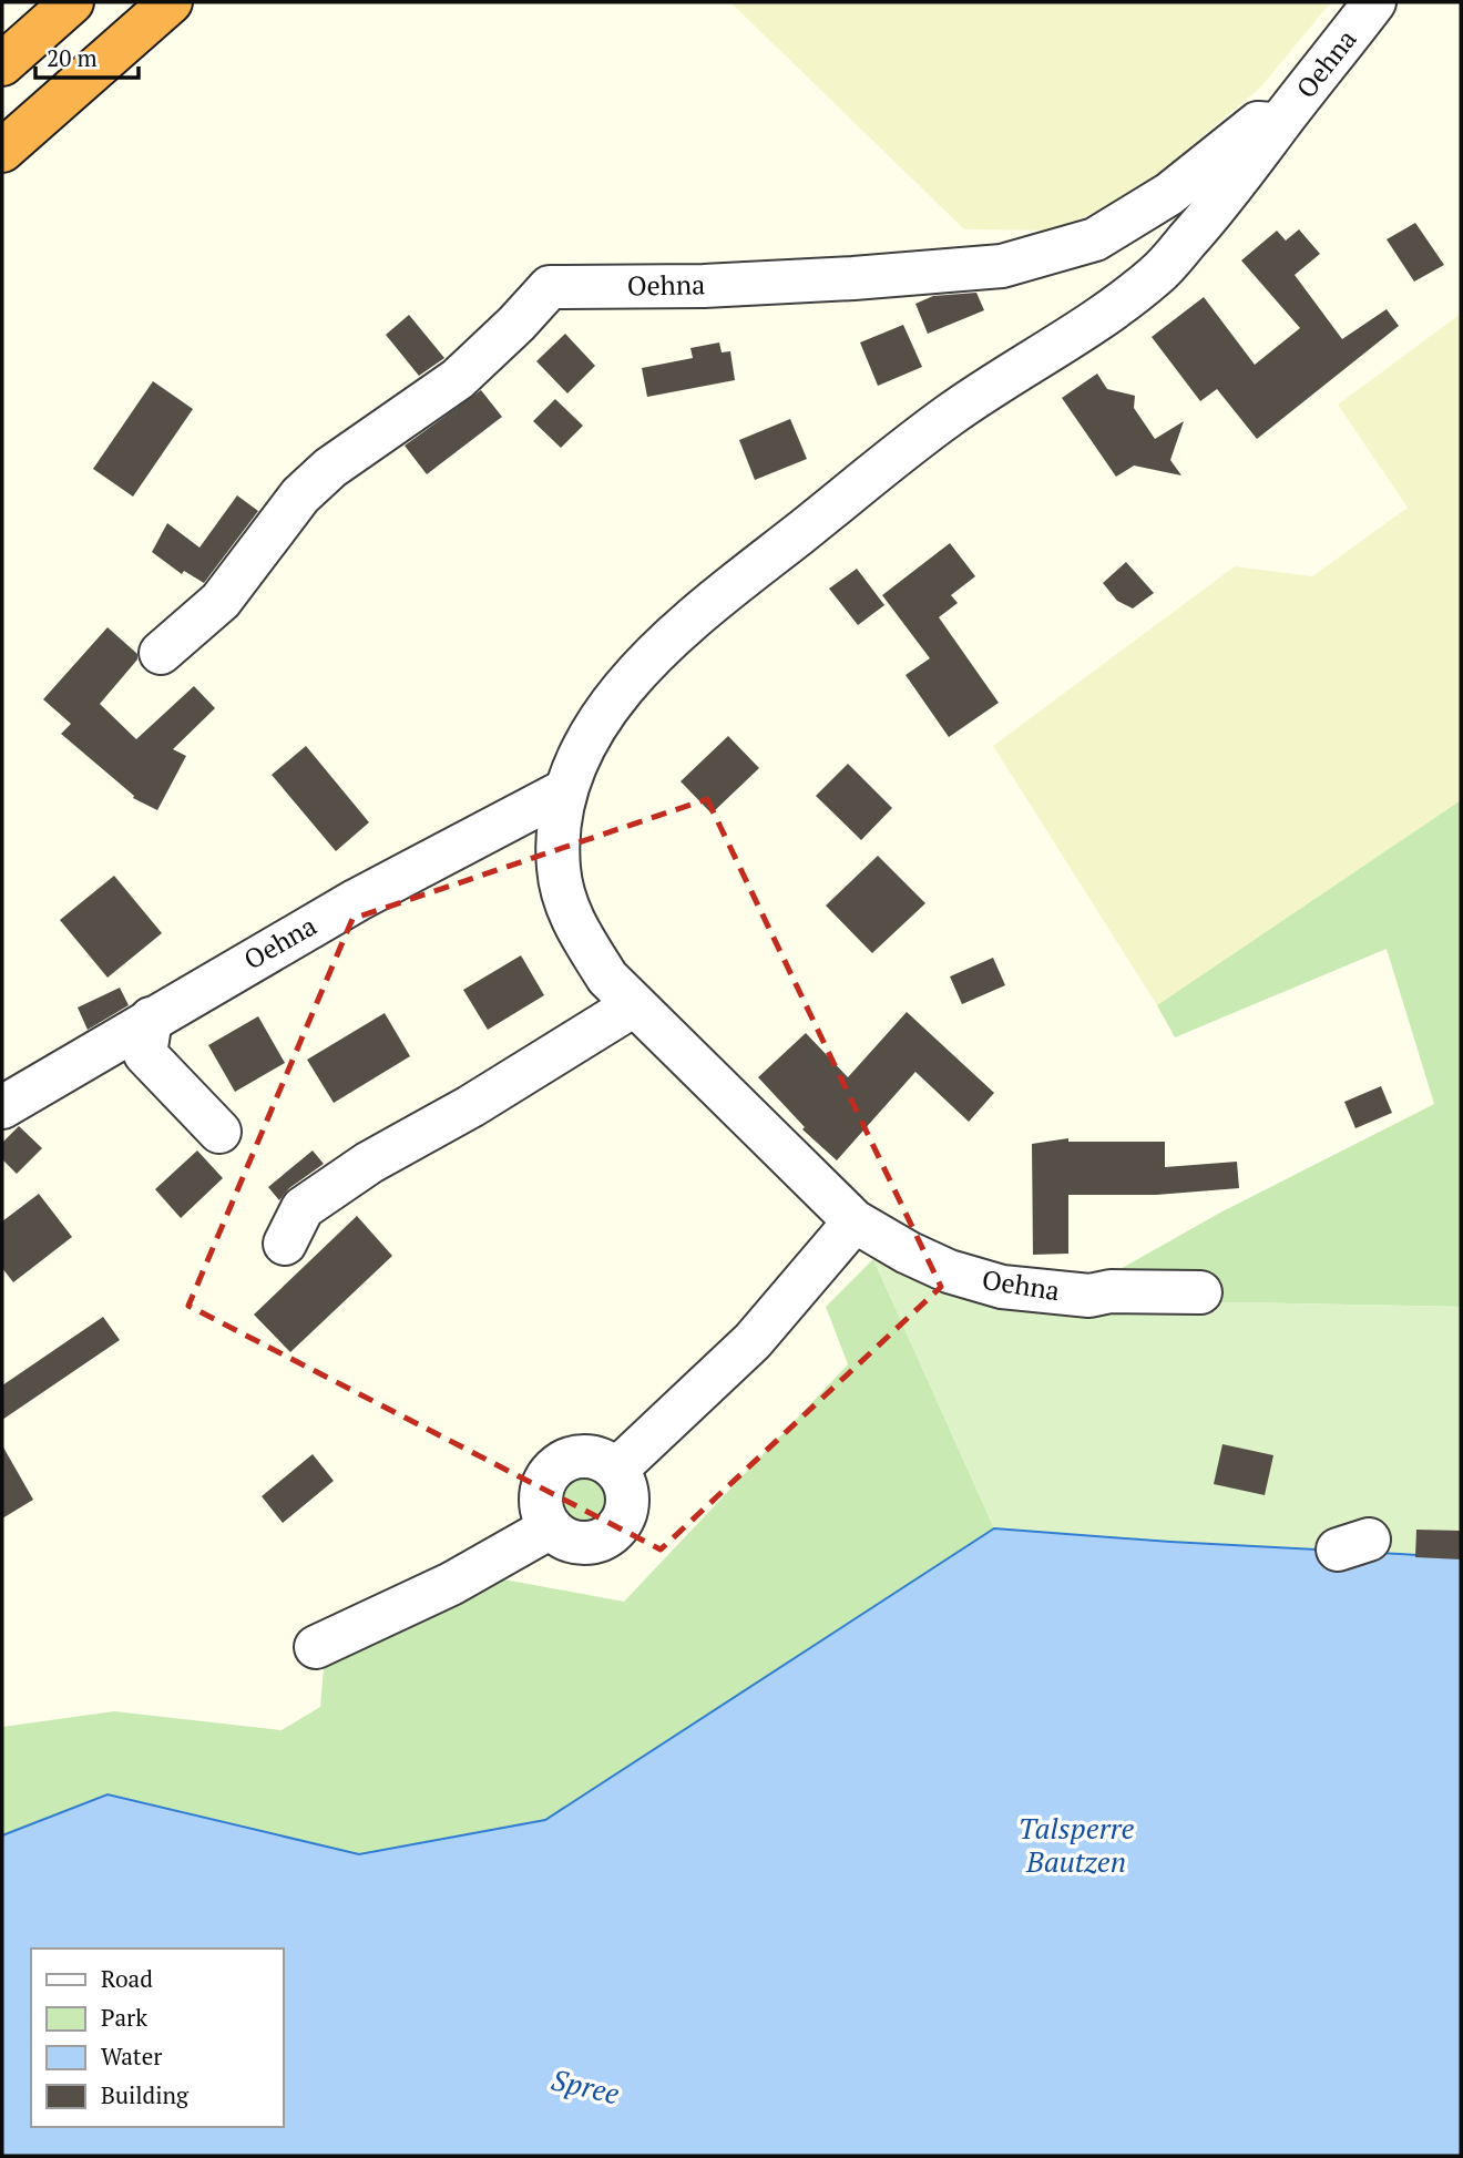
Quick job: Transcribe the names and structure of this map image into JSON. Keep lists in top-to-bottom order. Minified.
{"streets":{"street":["Oehna"]},"water":["Talsperre Bautzen","Spree"],"legend":["Road","Park","Water","Building"],"scale_bar":"20 m"}
